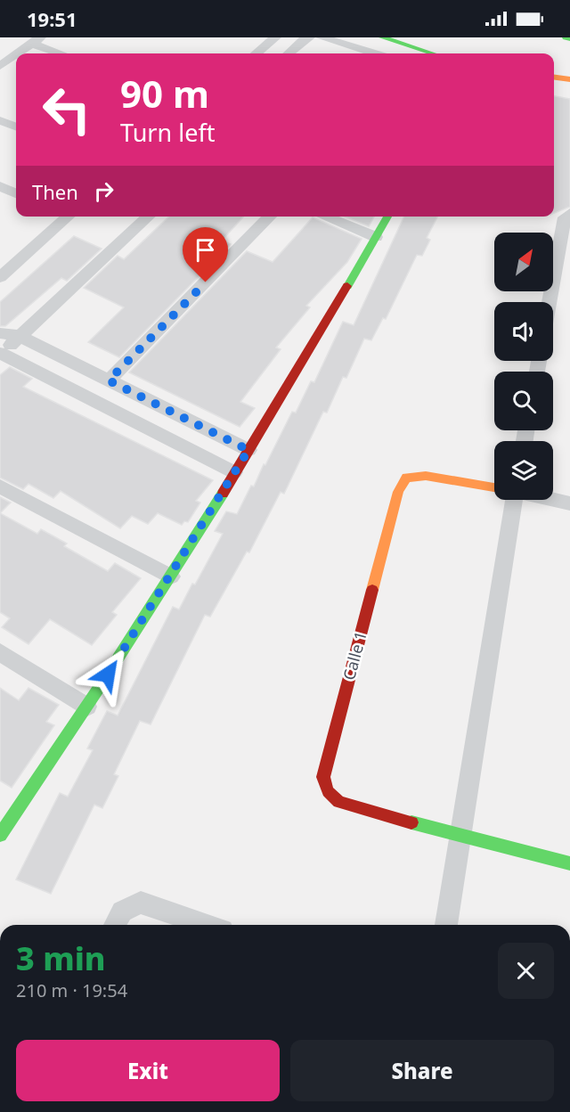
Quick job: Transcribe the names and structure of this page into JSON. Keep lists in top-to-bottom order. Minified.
{"streets":{"street":["Calle 1"]},"north":"top right","page":{"status":"19:51","turn":["90 m","Turn left"],"then":"Then","heading":["3 min","210 m · 19:54"],"buttons":["Exit","Share"]}}
